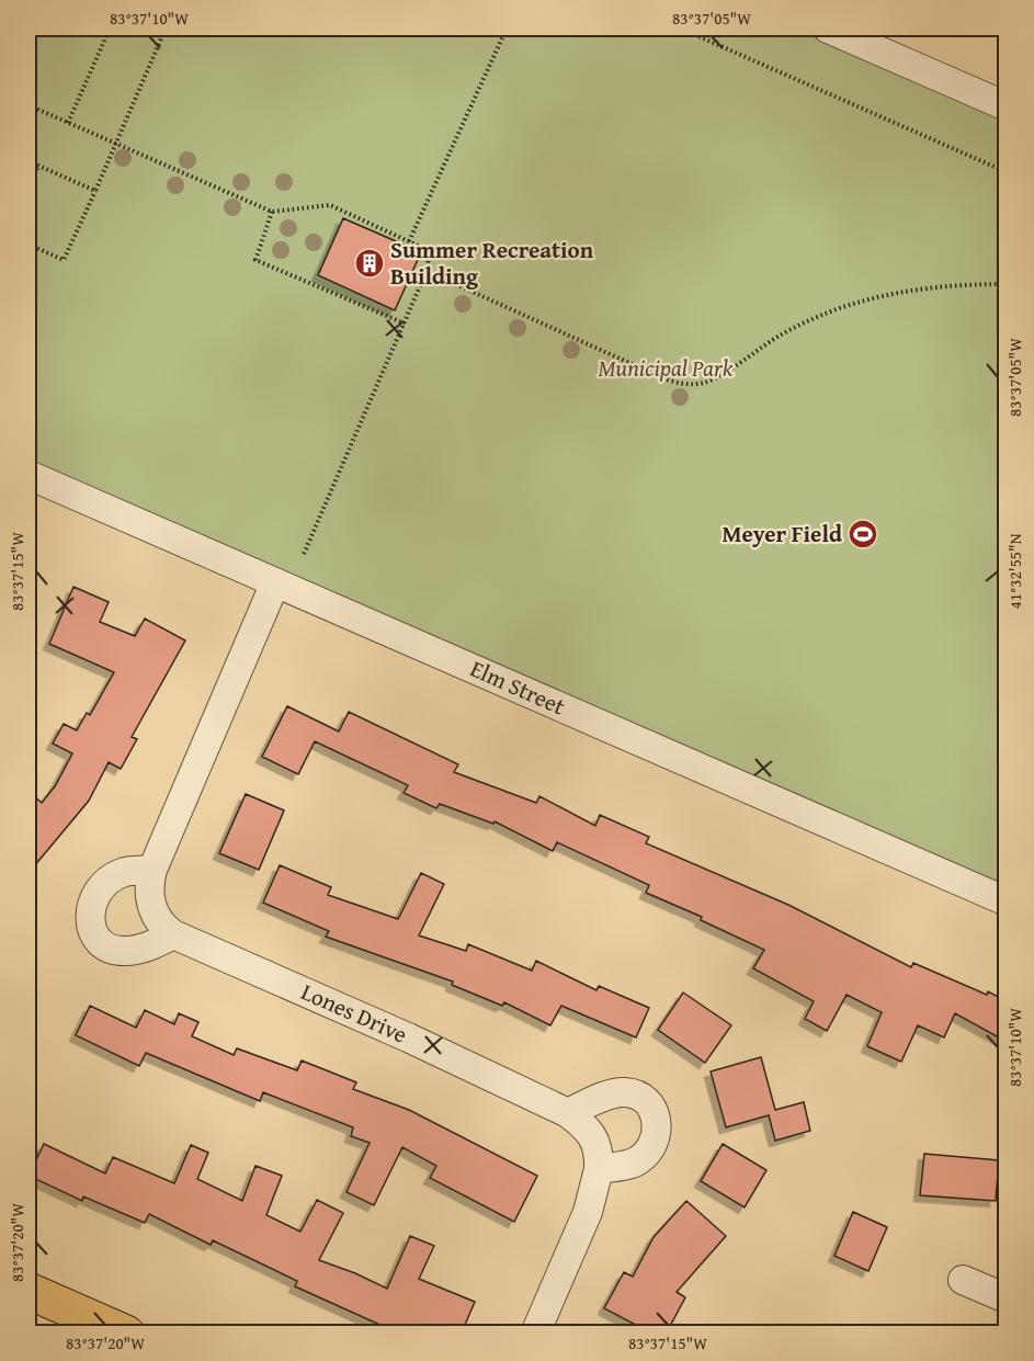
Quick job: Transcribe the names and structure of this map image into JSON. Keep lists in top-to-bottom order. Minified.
{"streets":{"street":["Elm Street","Lones Drive"]},"crossings":[["Elm Street","Lones Drive"]],"parks":["Municipal Park"],"places":{"building":["Summer Recreation Building"],"sports":["Meyer Field"]},"coordinates":["83°37'10\"W","83°37'05\"W","41°32'55\"N","83°37'15\"W","83°37'20\"W"]}
